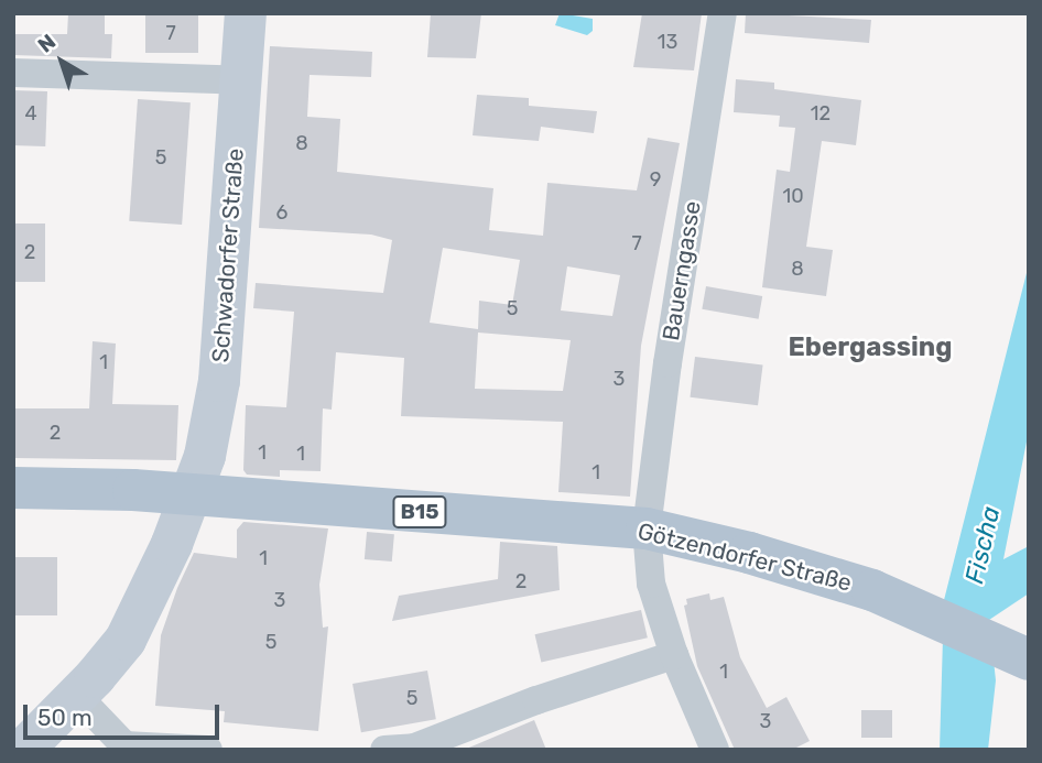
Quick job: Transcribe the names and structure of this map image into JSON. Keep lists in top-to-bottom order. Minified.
{"streets":{"main road":["Schwadorfer Straße","B15","Götzendorfer Straße"],"street":["Bauerngasse"]},"crossings":[["Schwadorfer Straße","B15"],["Schwadorfer Straße","Götzendorfer Straße"],["Bauerngasse","Götzendorfer Straße"],["B15","Götzendorfer Straße"]],"districts":["Ebergassing"],"water":["Fischa"],"house_numbers":["7","13","4","12","8","5","9","10","6","7","2","8","5","1","3","2","1","1","1","1","2","3","5","1","5","3"],"scale_bar":"50 m","north":"top left"}
